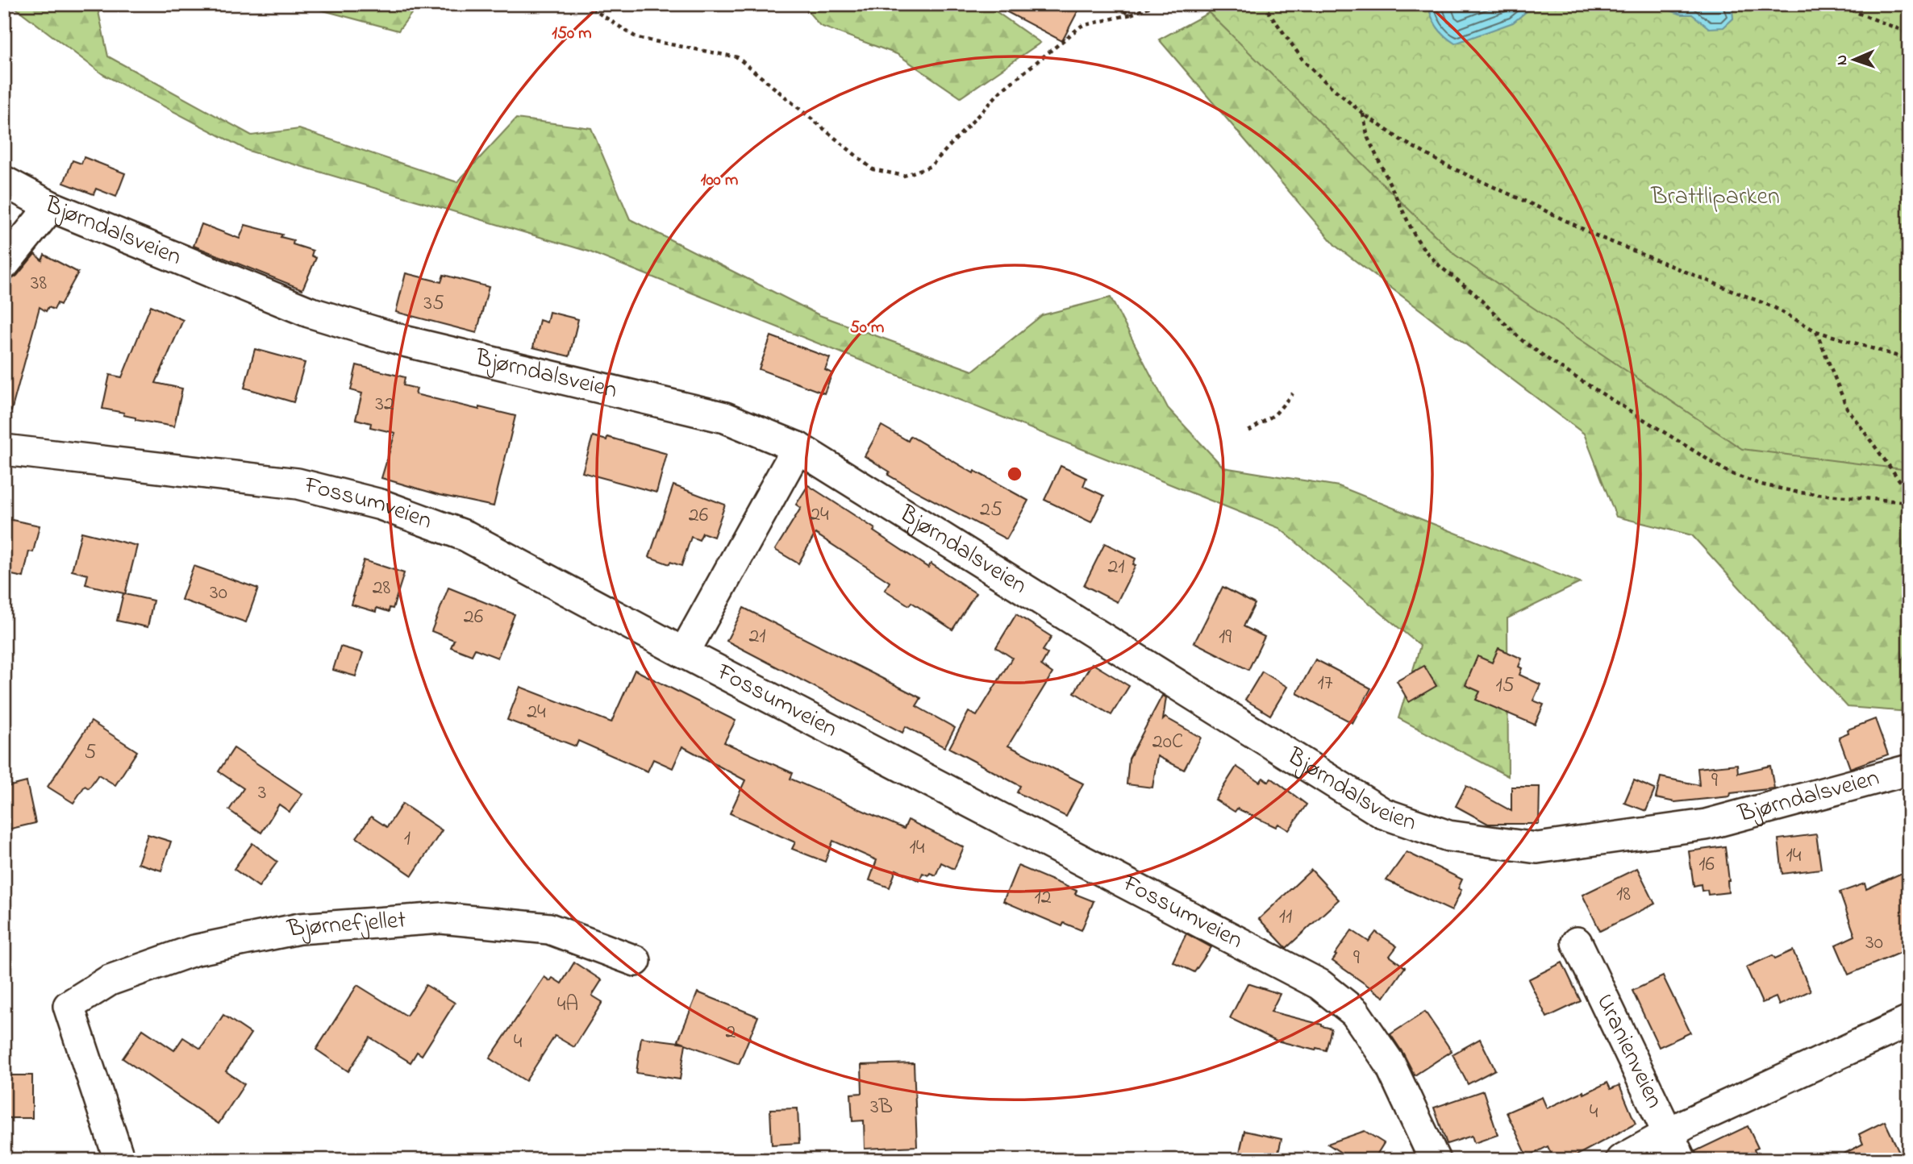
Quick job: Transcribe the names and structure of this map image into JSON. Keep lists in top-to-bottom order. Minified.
{"streets":{"street":["Bjørndalsveien","Fossumveien","Bjørnefjellet","Uranienveien"]},"parks":["Brattliparken"],"house_numbers":["38","35","32","25","24","26","21","28","30","26","21","19","17","15","24","20C","5","9","3","1","14","14","16","18","12","11","30","9","4A","2","4","3B","4"],"north":"left","rings":["150 m","100 m","50 m"]}
